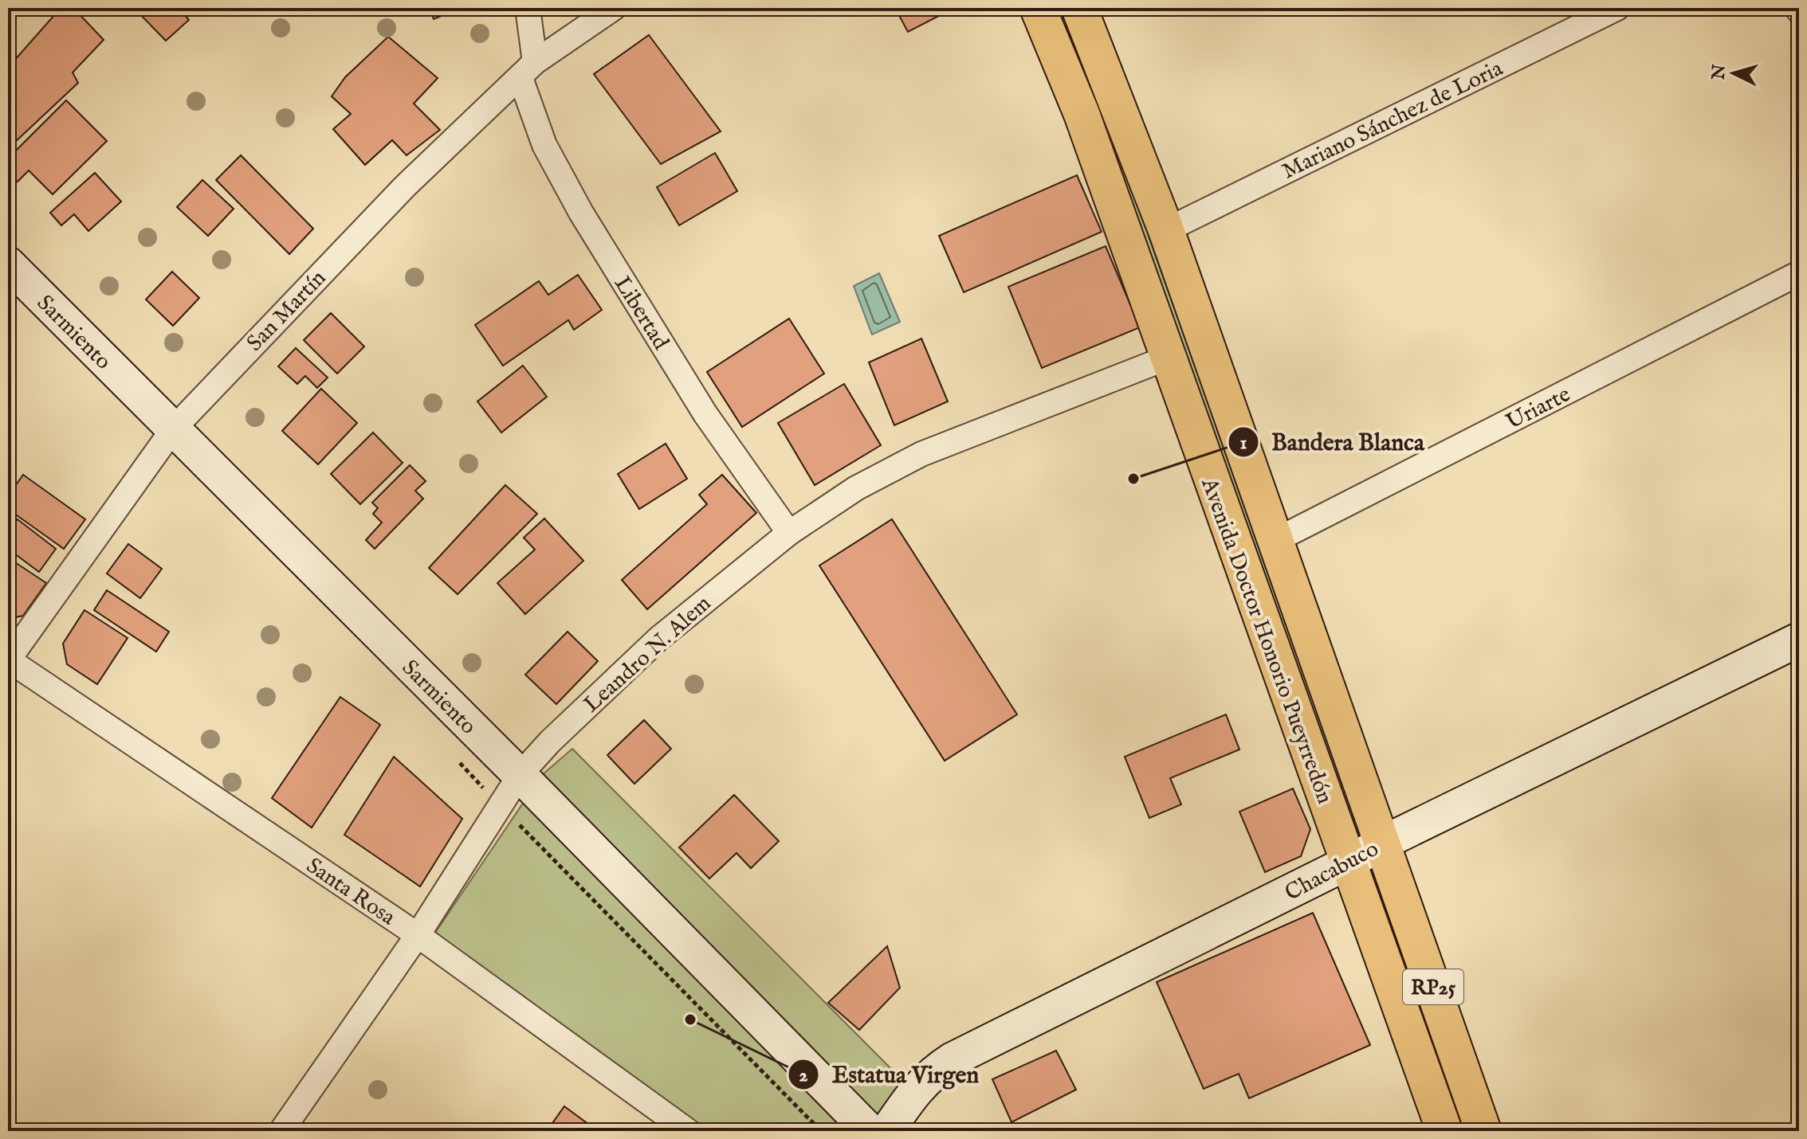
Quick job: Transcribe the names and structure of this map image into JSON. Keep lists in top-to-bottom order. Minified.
{"streets":{"main road":["Avenida Doctor Honorio Pueyrredón","RP25"],"street":["Mariano Sánchez de Loria","San Martín","Libertad","Sarmiento","Uriarte","Leandro N. Alem","Chacabuco","Santa Rosa"]},"crossings":[["Mariano Sánchez de Loria","Avenida Doctor Honorio Pueyrredón"],["San Martín","Libertad"],["San Martín","Sarmiento"],["San Martín","Santa Rosa"],["Libertad","Leandro N. Alem"],["Sarmiento","Leandro N. Alem"],["Uriarte","Avenida Doctor Honorio Pueyrredón"],["Avenida Doctor Honorio Pueyrredón","Leandro N. Alem"],["Avenida Doctor Honorio Pueyrredón","Chacabuco"],["Leandro N. Alem","Santa Rosa"]],"places":["Bandera Blanca","Estatua Virgen"],"north":"left"}
